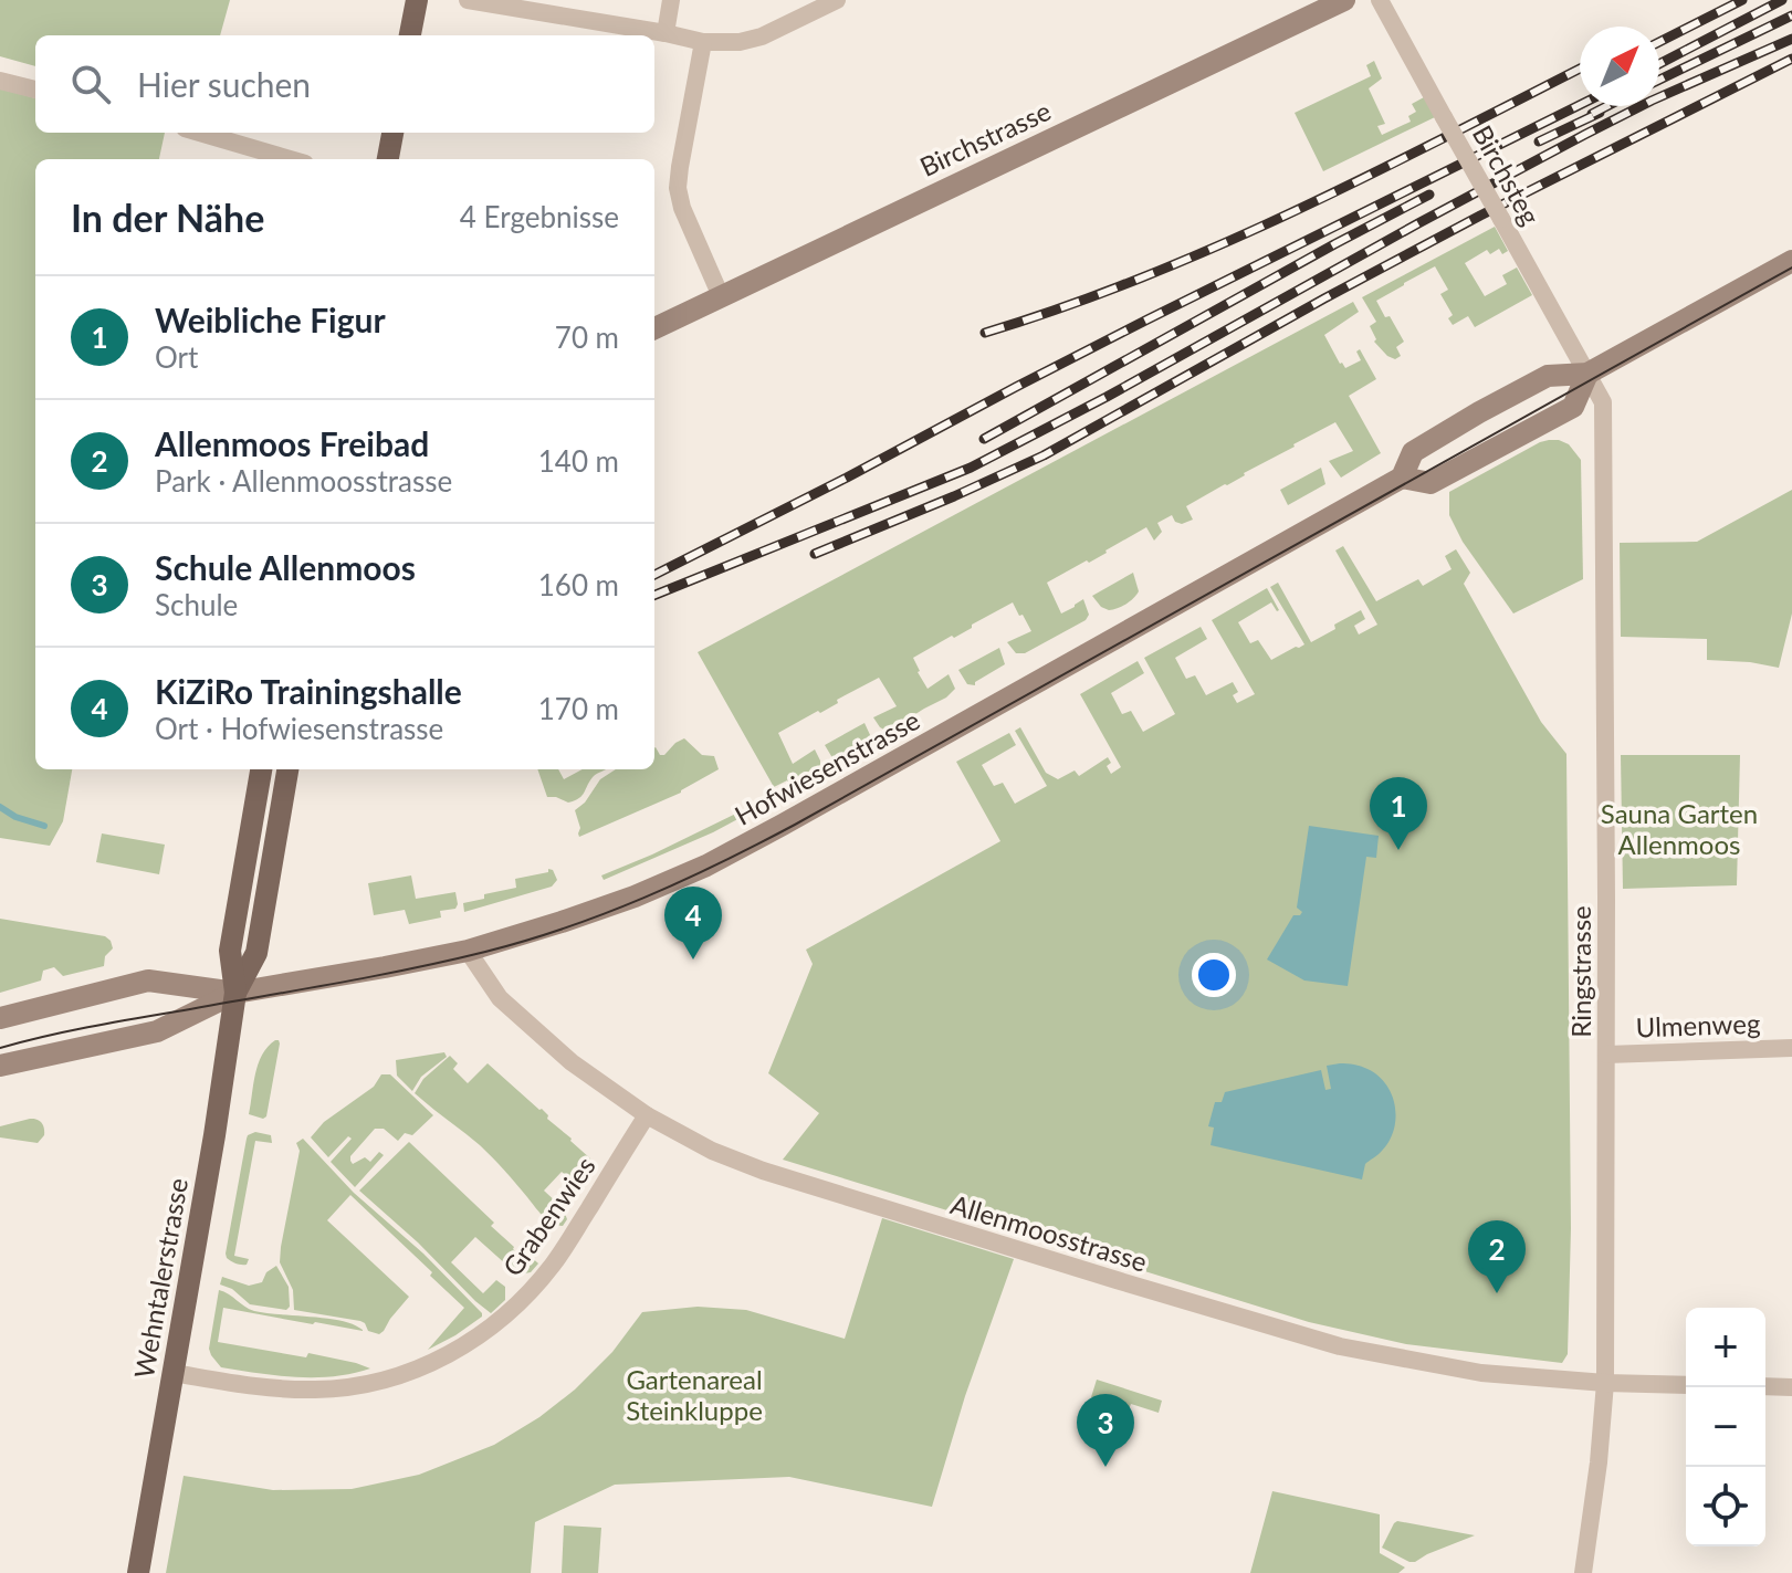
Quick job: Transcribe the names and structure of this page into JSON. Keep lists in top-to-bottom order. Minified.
{"streets":{"main road":["Wehntalerstrasse"],"street":["Birchstrasse","Birchsteg","Hofwiesenstrasse","Ringstrasse","Ulmenweg","Grabenwies","Allenmoosstrasse"]},"crossings":[["Birchsteg","Hofwiesenstrasse"],["Birchsteg","Ringstrasse"],["Hofwiesenstrasse","Ringstrasse"],["Hofwiesenstrasse","Allenmoosstrasse"],["Hofwiesenstrasse","Wehntalerstrasse"],["Ringstrasse","Ulmenweg"],["Ringstrasse","Allenmoosstrasse"],["Grabenwies","Allenmoosstrasse"],["Grabenwies","Wehntalerstrasse"]],"parks":["Sauna Garten Allenmoos","Gartenareal Steinkluppe"],"north":"top right","page":{"search":"Hier suchen","heading":["In der Nähe","4 Ergebnisse"],"list":[{"mark":"1","name":"Weibliche Figur","note":"Ort","value":"70 m"},{"mark":"2","name":"Allenmoos Freibad","note":"Park · Allenmoosstrasse","value":"140 m"},{"mark":"3","name":"Schule Allenmoos","note":"Schule","value":"160 m"},{"mark":"4","name":"KiZiRo Trainingshalle","note":"Ort · Hofwiesenstrasse","value":"170 m"}],"pins":["1","4","2","3"],"map_buttons":["+","−"]}}
